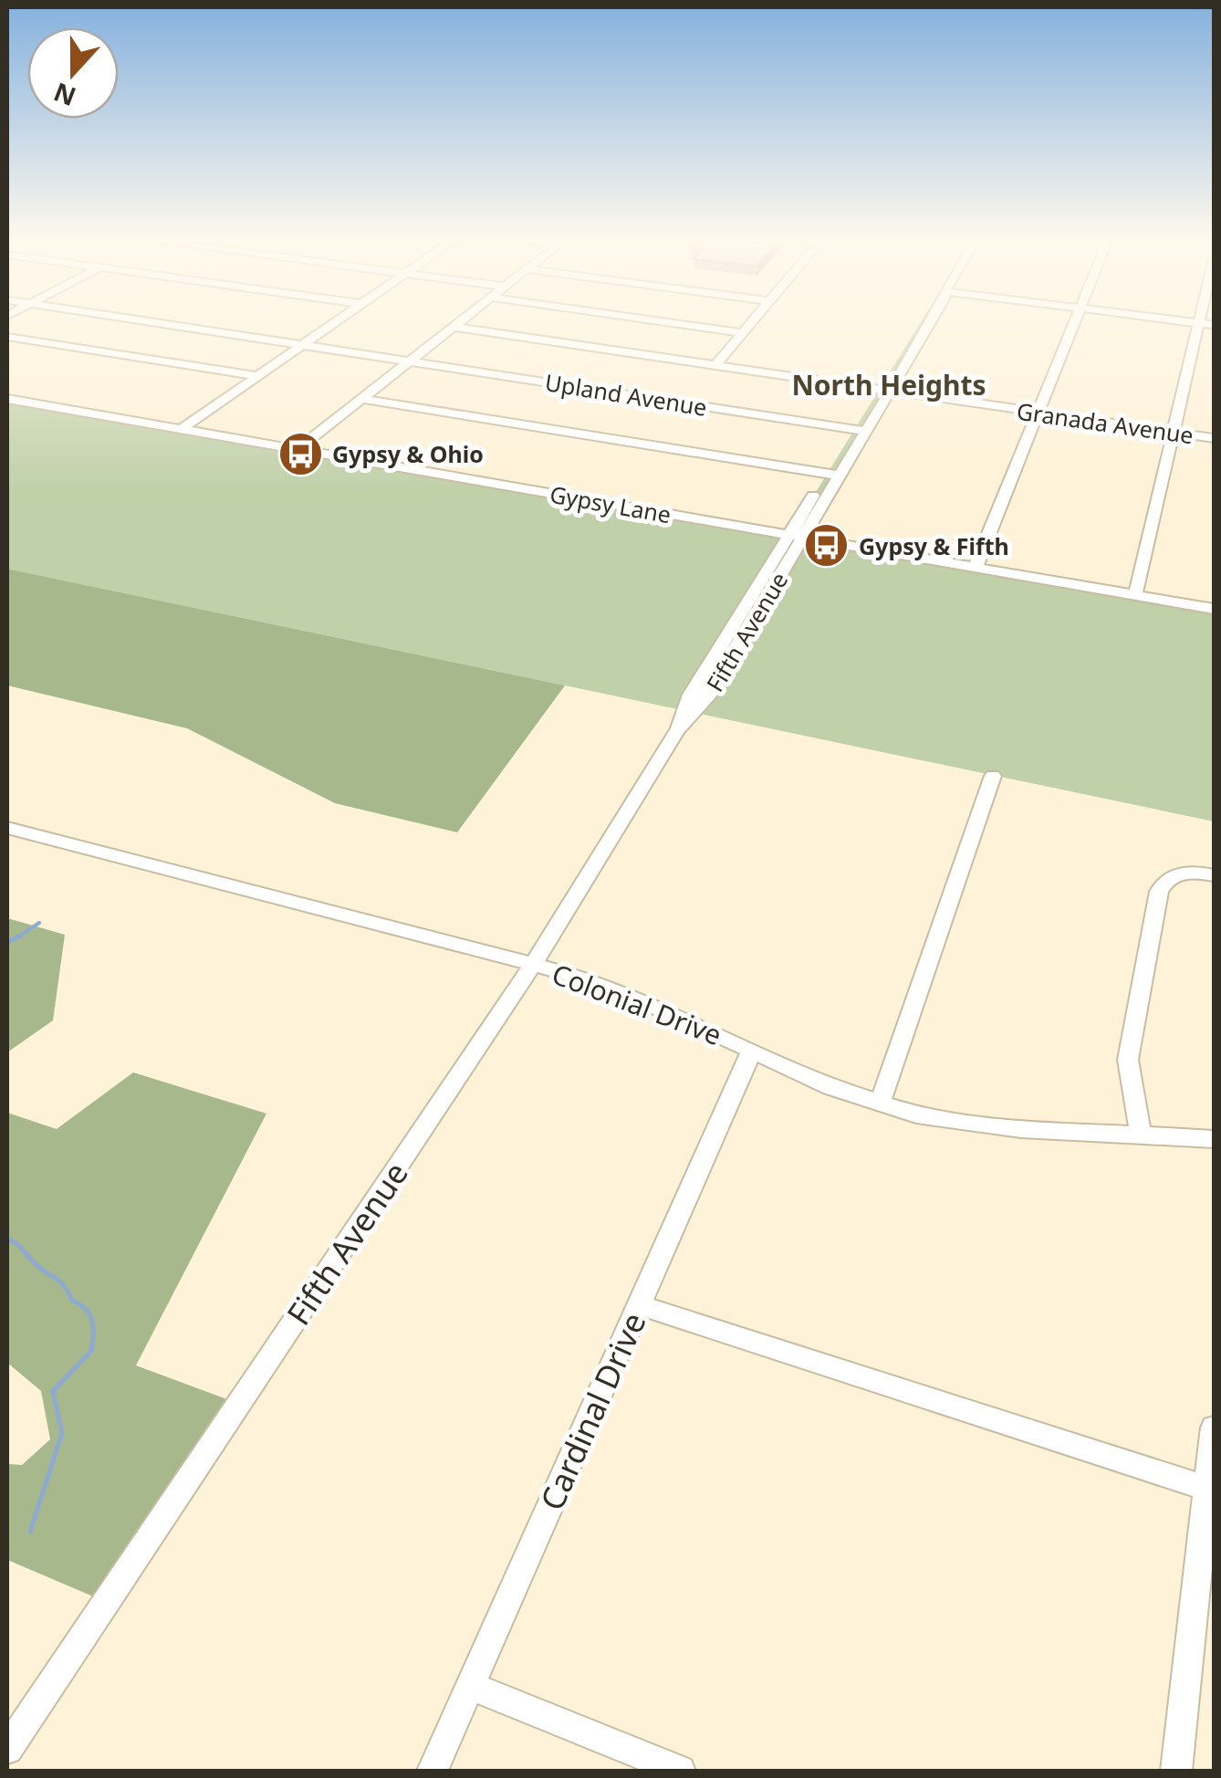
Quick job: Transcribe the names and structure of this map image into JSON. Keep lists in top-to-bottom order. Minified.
{"streets":{"street":["Upland Avenue","Granada Avenue","Gypsy Lane","Fifth Avenue","Colonial Drive","Cardinal Drive"]},"crossings":[["Upland Avenue","Fifth Avenue"],["Granada Avenue","Fifth Avenue"],["Gypsy Lane","Fifth Avenue"],["Fifth Avenue","Colonial Drive"],["Colonial Drive","Cardinal Drive"]],"districts":["North Heights"],"places":{"bus stop":["Gypsy & Ohio","Gypsy & Fifth"]},"north":"bottom"}
